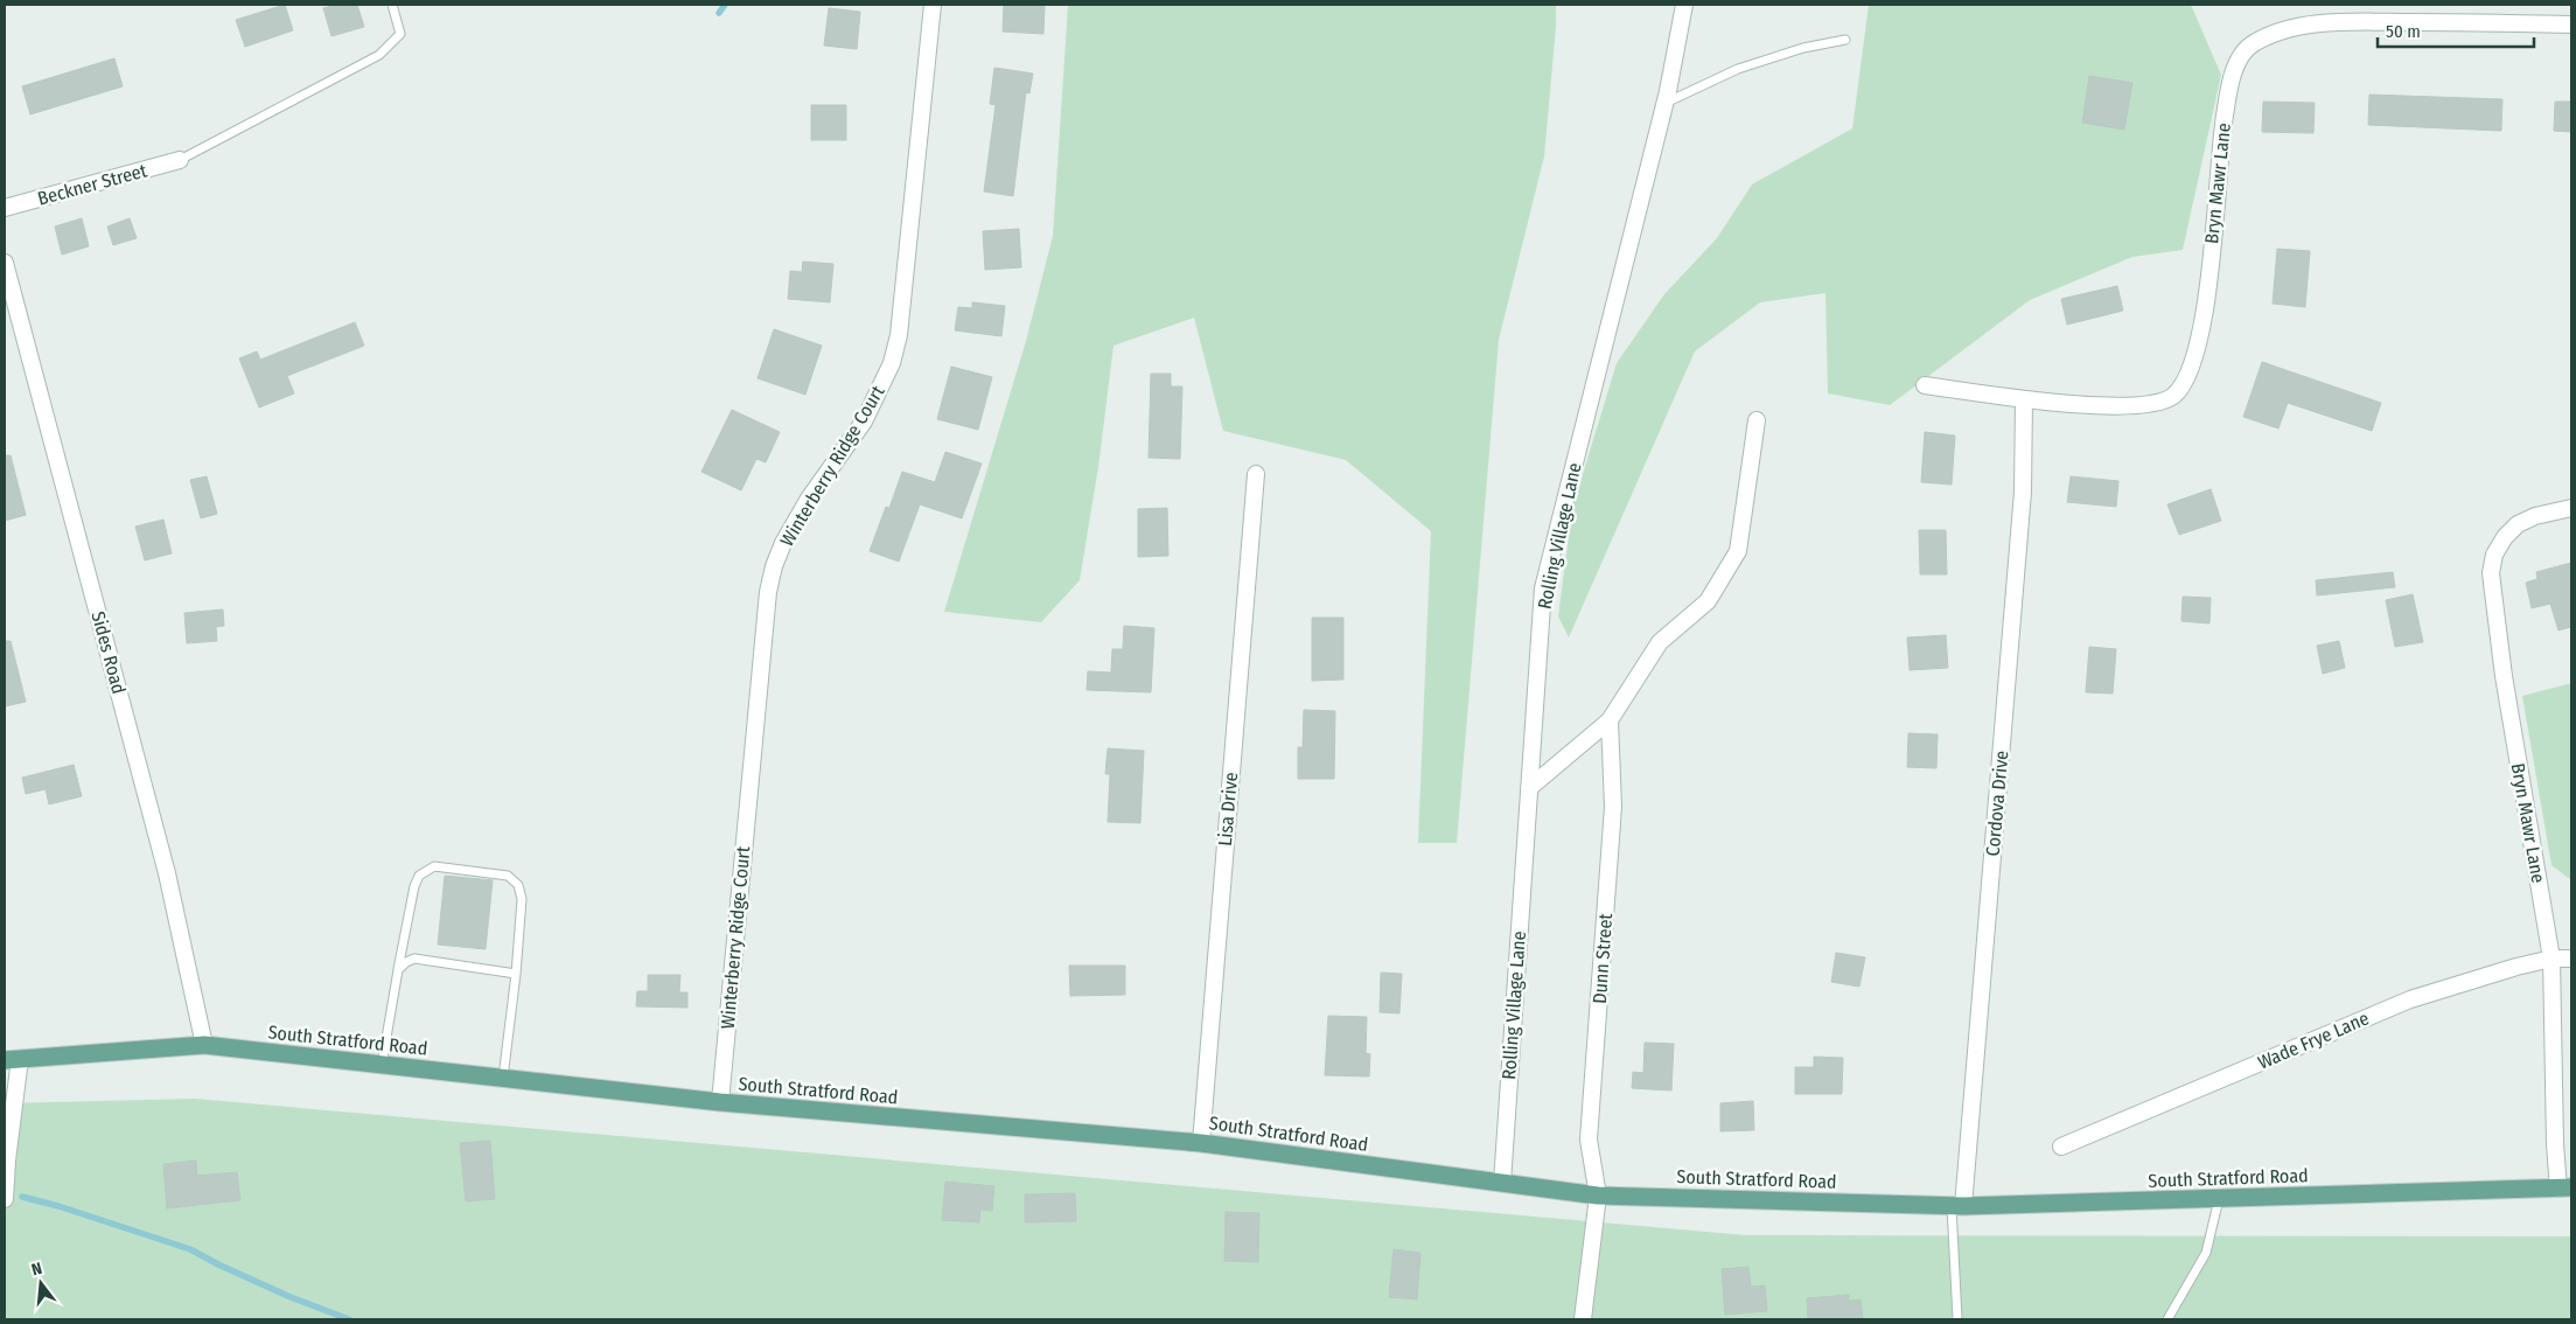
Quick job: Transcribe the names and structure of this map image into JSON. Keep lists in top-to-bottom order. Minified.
{"streets":{"main road":["South Stratford Road"],"street":["Bryn Mawr Lane","Beckner Street","Winterberry Ridge Court","Rolling Village Lane","Sides Road","Cordova Drive","Lisa Drive","Dunn Street","Wade Frye Lane"]},"crossings":[["Bryn Mawr Lane","Cordova Drive"],["Bryn Mawr Lane","South Stratford Road"],["Bryn Mawr Lane","Wade Frye Lane"],["Winterberry Ridge Court","South Stratford Road"],["Rolling Village Lane","South Stratford Road"],["Sides Road","South Stratford Road"],["Cordova Drive","South Stratford Road"],["Lisa Drive","South Stratford Road"],["Dunn Street","South Stratford Road"]],"scale_bar":"50 m","north":"top"}
